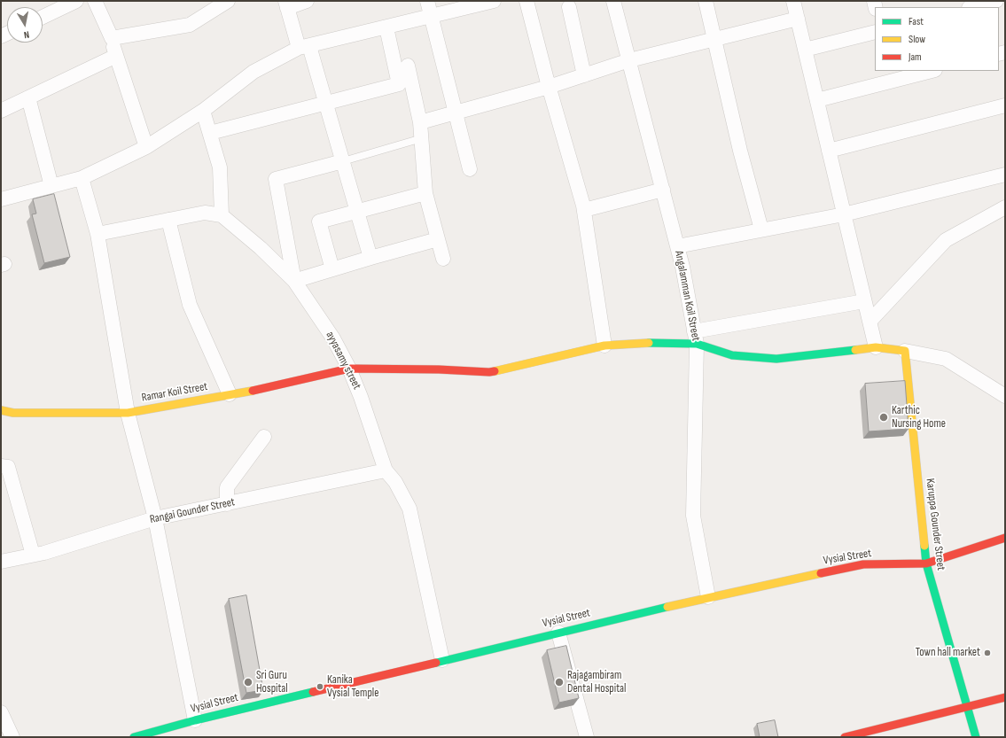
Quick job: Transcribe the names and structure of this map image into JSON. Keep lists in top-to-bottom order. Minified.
{"streets":{"street":["Angalamman Koil Street","ayyasamy street","Ramar Koil Street","Rangai Gounder Street","Karuppa Gounder Street","Vysial Street"]},"crossings":[["Angalamman Koil Street","Ramar Koil Street"],["Angalamman Koil Street","Vysial Street"],["ayyasamy street","Ramar Koil Street"],["ayyasamy street","Rangai Gounder Street"],["ayyasamy street","Vysial Street"],["Ramar Koil Street","Karuppa Gounder Street"],["Karuppa Gounder Street","Vysial Street"]],"places":["Karthic Nursing Home","Town hall market","Sri Guru Hospital","Rajagambiram Dental Hospital","Kanika Vysial Temple"],"legend":["Fast","Slow","Jam"],"north":"bottom"}
